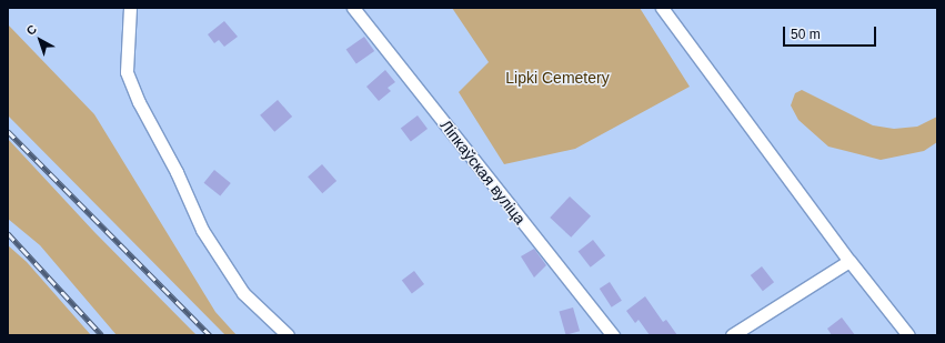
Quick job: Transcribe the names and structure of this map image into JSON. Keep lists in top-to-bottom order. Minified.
{"streets":{"street":["Ліпкаўская вуліца"]},"parks":["Lipki Cemetery"],"scale_bar":"50 m","north":"top left"}
